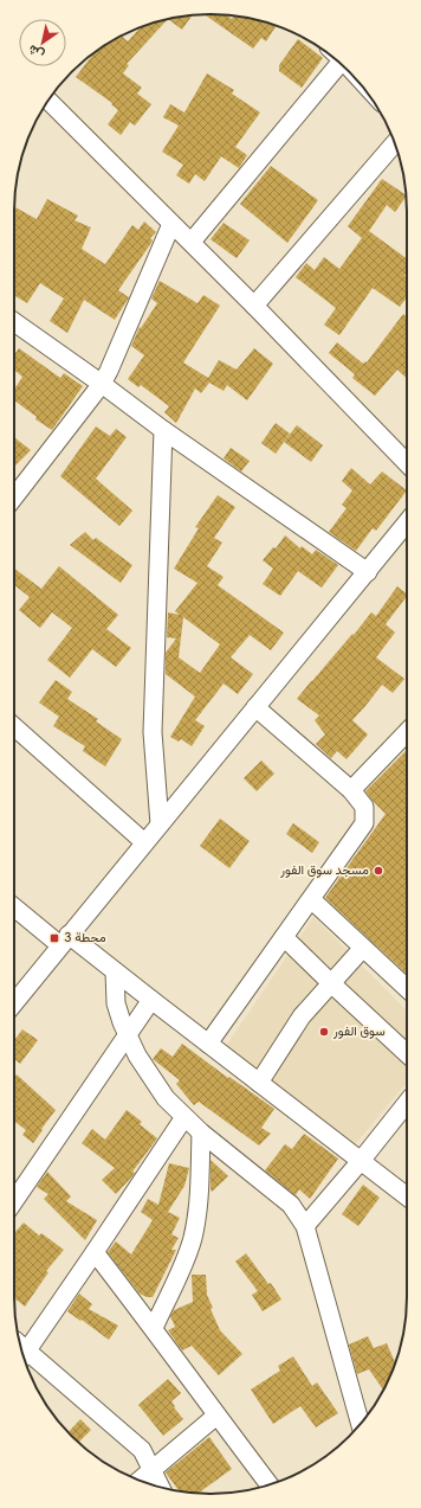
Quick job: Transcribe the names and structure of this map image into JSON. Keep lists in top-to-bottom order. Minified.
{"places":{"other":["مسجد سوق الفور","سوق الفور"],"transit":["محطة 3"]},"north":"bottom left"}
